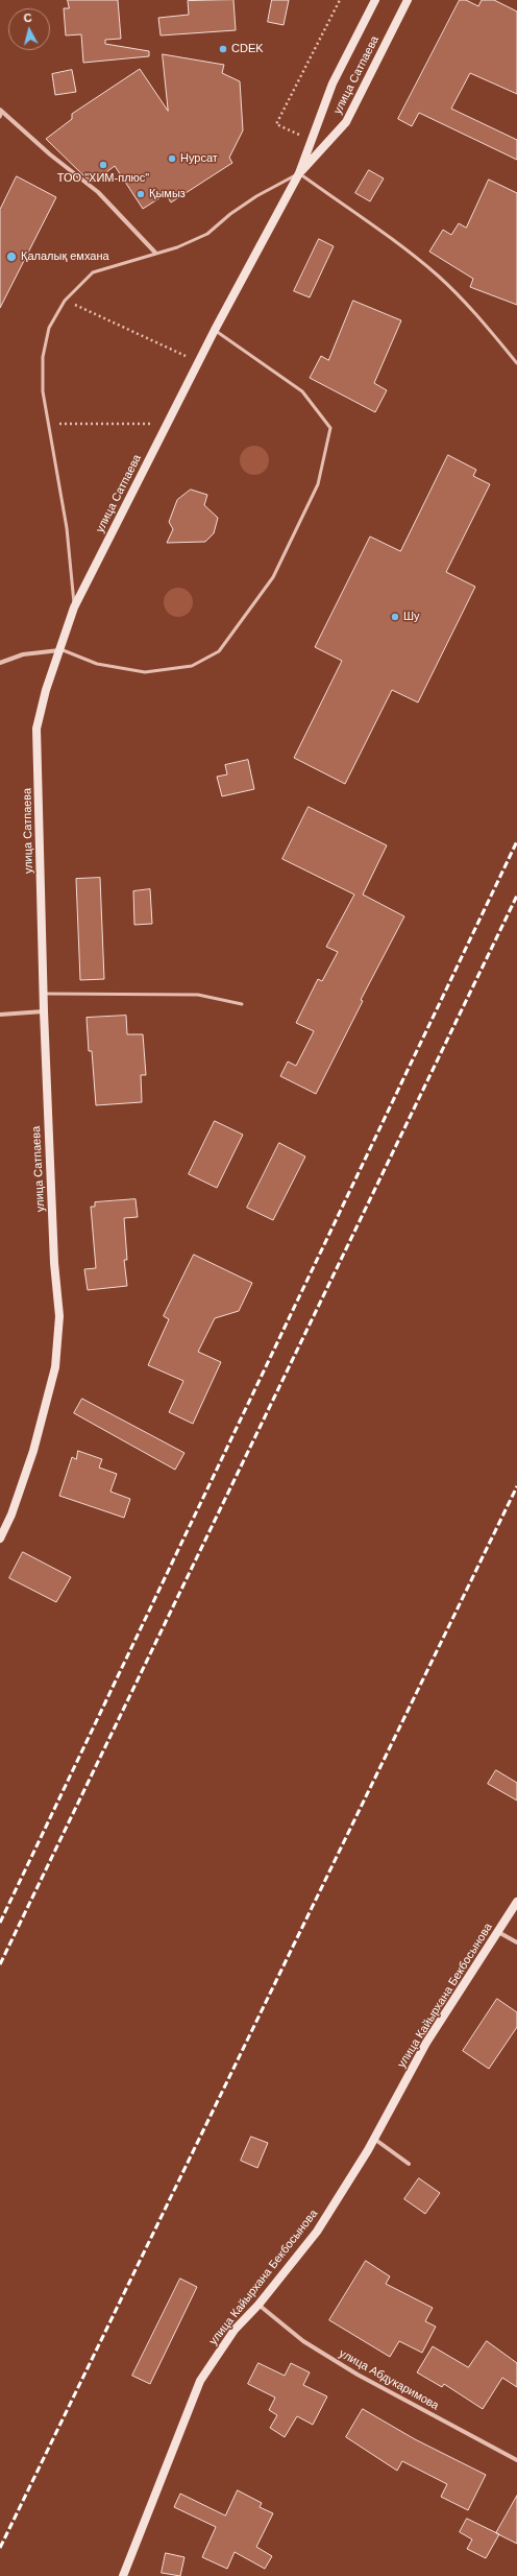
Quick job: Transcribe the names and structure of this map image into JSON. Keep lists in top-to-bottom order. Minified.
{"streets":{"street":["улица Сатпаева","улица Кайырхана Бекбосынова","улица Абдукаримова"]},"crossings":[["улица Кайырхана Бекбосынова","улица Абдукаримова"]],"places":["CDEK","Нурсат","ТОО \"ХИМ-плюс\"","Қымыз","Қалалық емхана","Шу"],"north":"top"}
